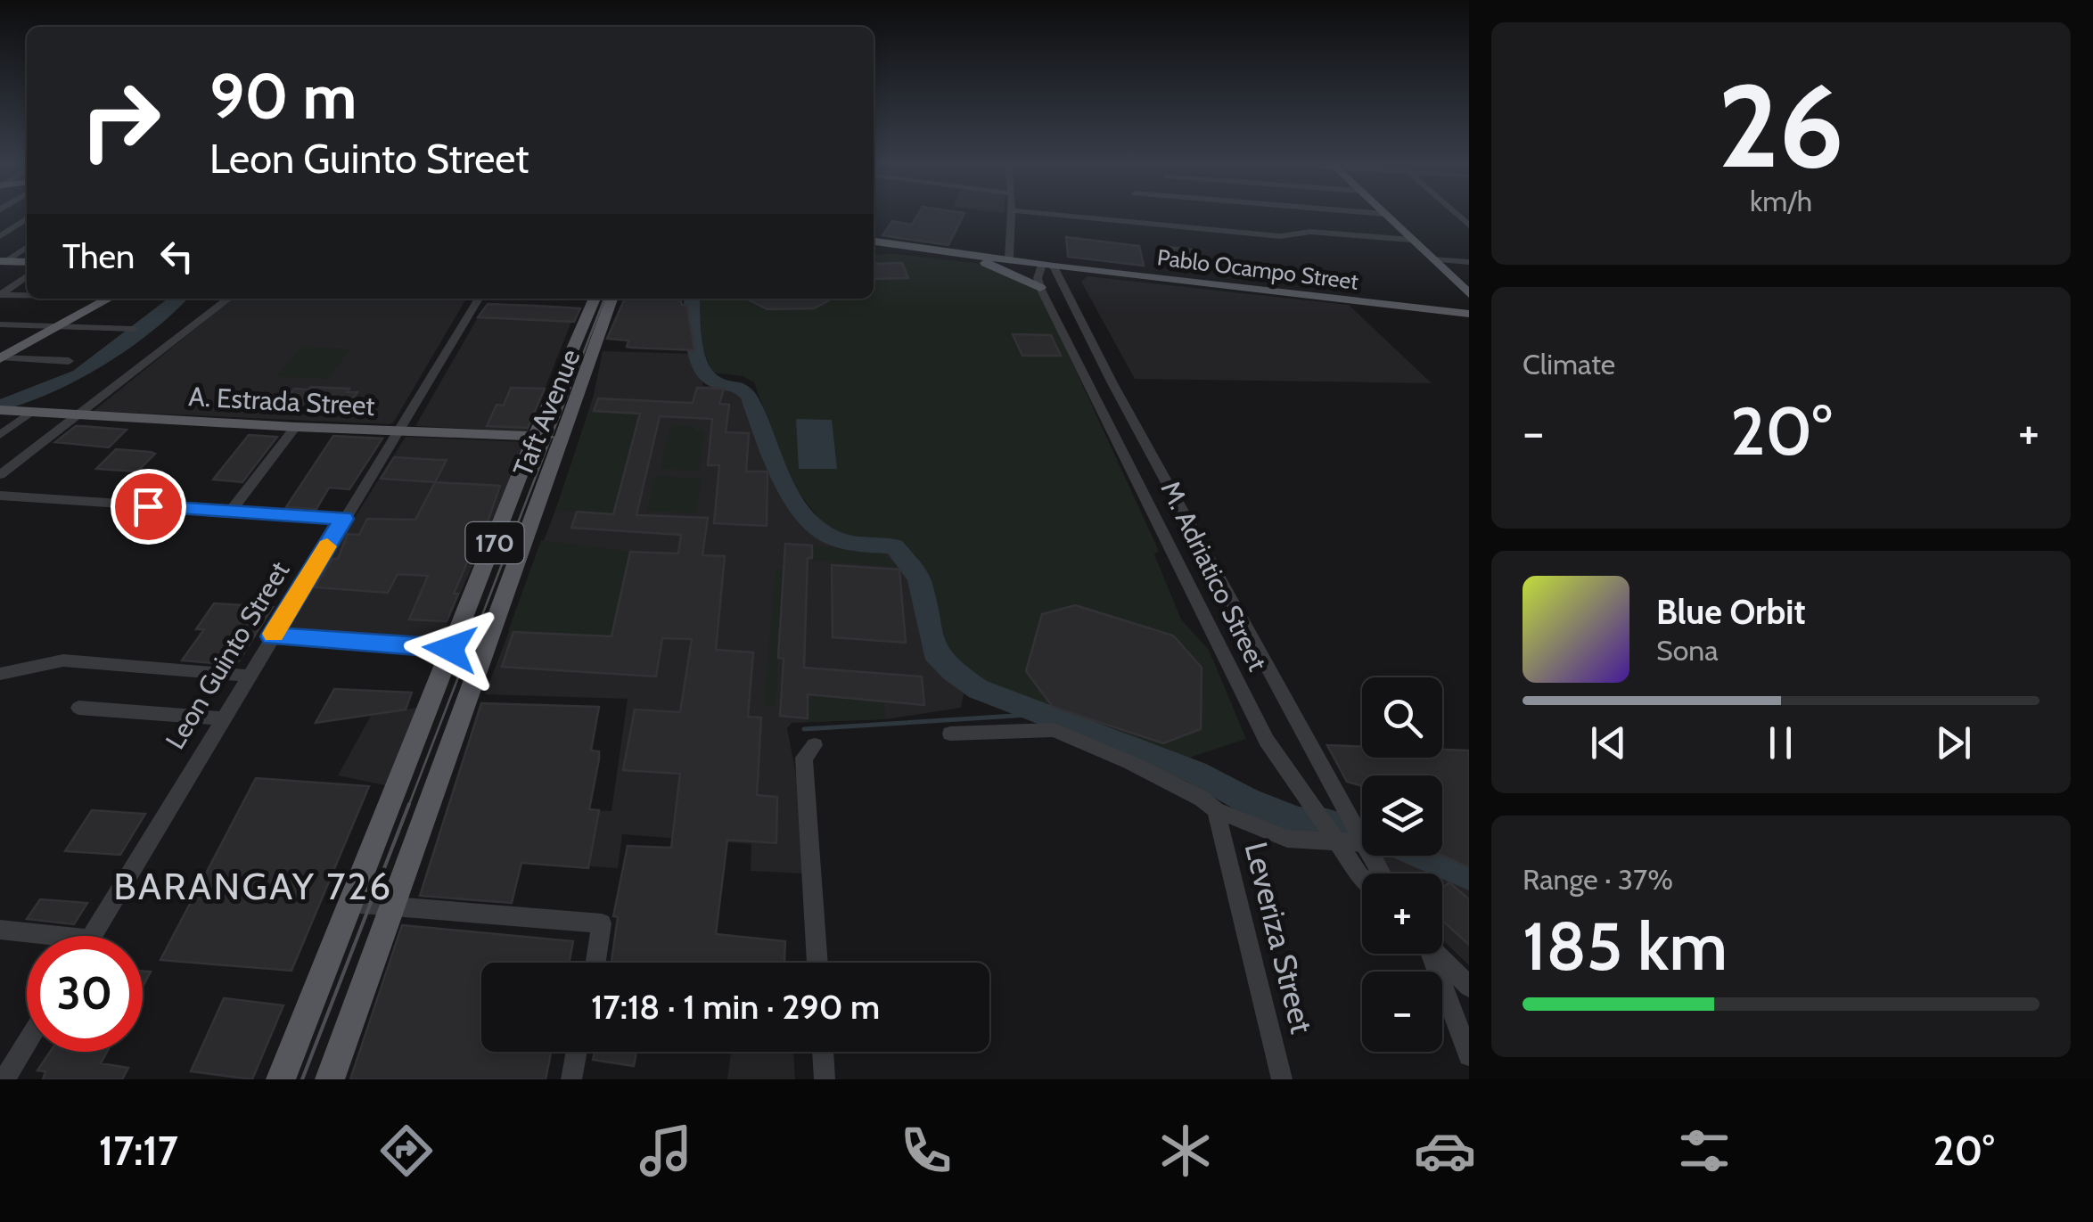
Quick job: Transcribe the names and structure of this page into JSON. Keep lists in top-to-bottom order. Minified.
{"streets":{"main road":["Pablo Ocampo Street","A. Estrada Street","Taft Avenue","170"],"street":["M. Adriatico Street","Leon Guinto Street","Leveriza Street"]},"crossings":[["Pablo Ocampo Street","M. Adriatico Street"],["A. Estrada Street","Taft Avenue"],["A. Estrada Street","Leon Guinto Street"]],"districts":["BARANGAY 726"],"page":{"tile":[["26","km/h"],"Climate",["Range · 37%","185 km"]],"turn":["90 m","Leon Guinto Street"],"then":"Then","heat":["−","20°","+"],"song":["Blue Orbit","Sona"],"map_buttons":["+","−"],"limit":"30","trip":"17:18 · 1 min · 290 m","tabs":["17:17","20°"]}}
